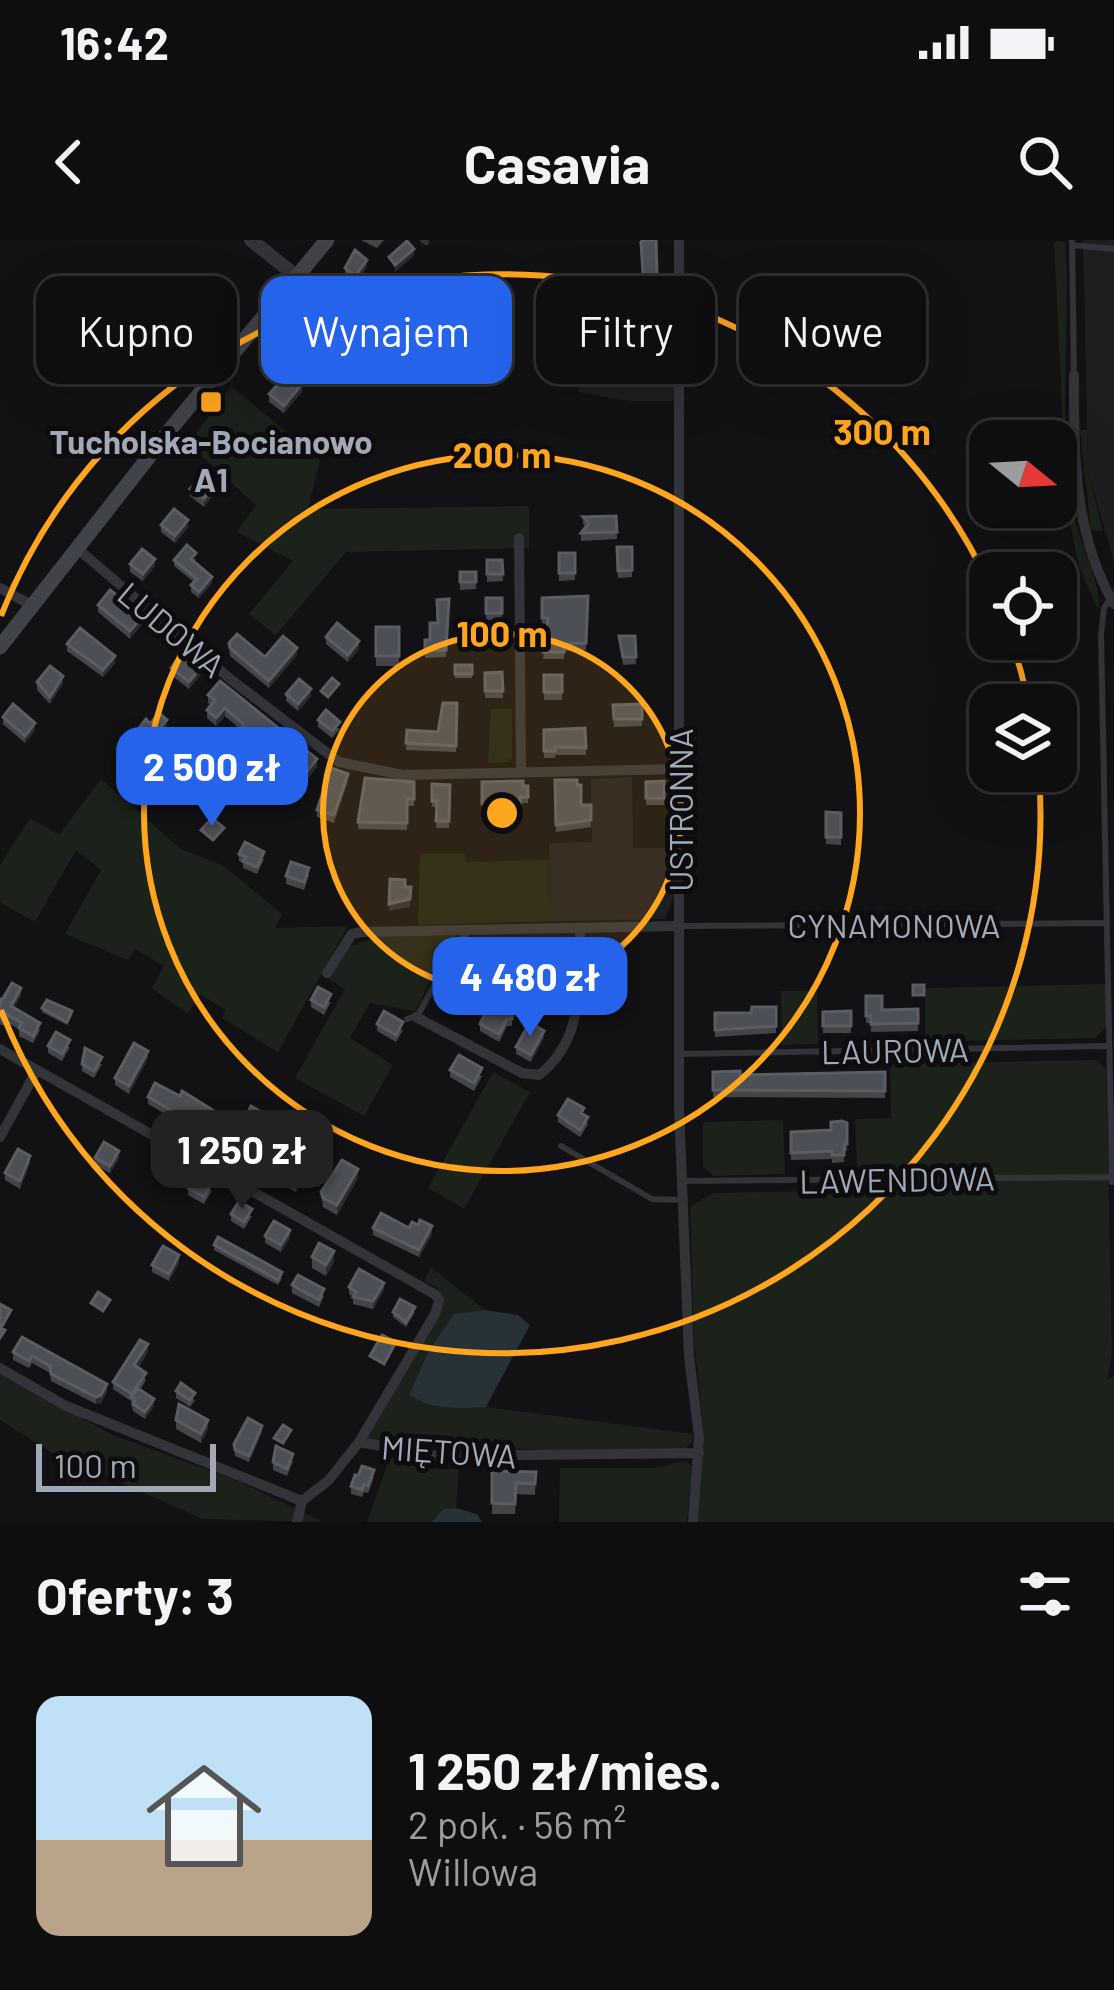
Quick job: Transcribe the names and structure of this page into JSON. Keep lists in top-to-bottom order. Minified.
{"streets":{"street":["LUDOWA","USTRONNA","MIĘTOWA"],"lane":["CYNAMONOWA","LAUROWA","LAWENDOWA"]},"crossings":[["LUDOWA","USTRONNA"],["USTRONNA","CYNAMONOWA"],["USTRONNA","LAUROWA"],["USTRONNA","LAWENDOWA"],["USTRONNA","MIĘTOWA"]],"places":{"transit":["Tucholska-Bocianowo A1"]},"scale_bar":"100 m","north":"right","page":{"status":"16:42","header":"Casavia","chip":["Kupno","Wynajem","Filtry","Nowe"],"price":["2 500 zł","4 480 zł","1 250 zł"],"scale":"100 m","heading":"Oferty: 3","list":[{"name":"1 250 zł/mies.","note":"2 pok. · 56 m² · Willowa"}]},"rings":["300 m","200 m","100 m"]}
